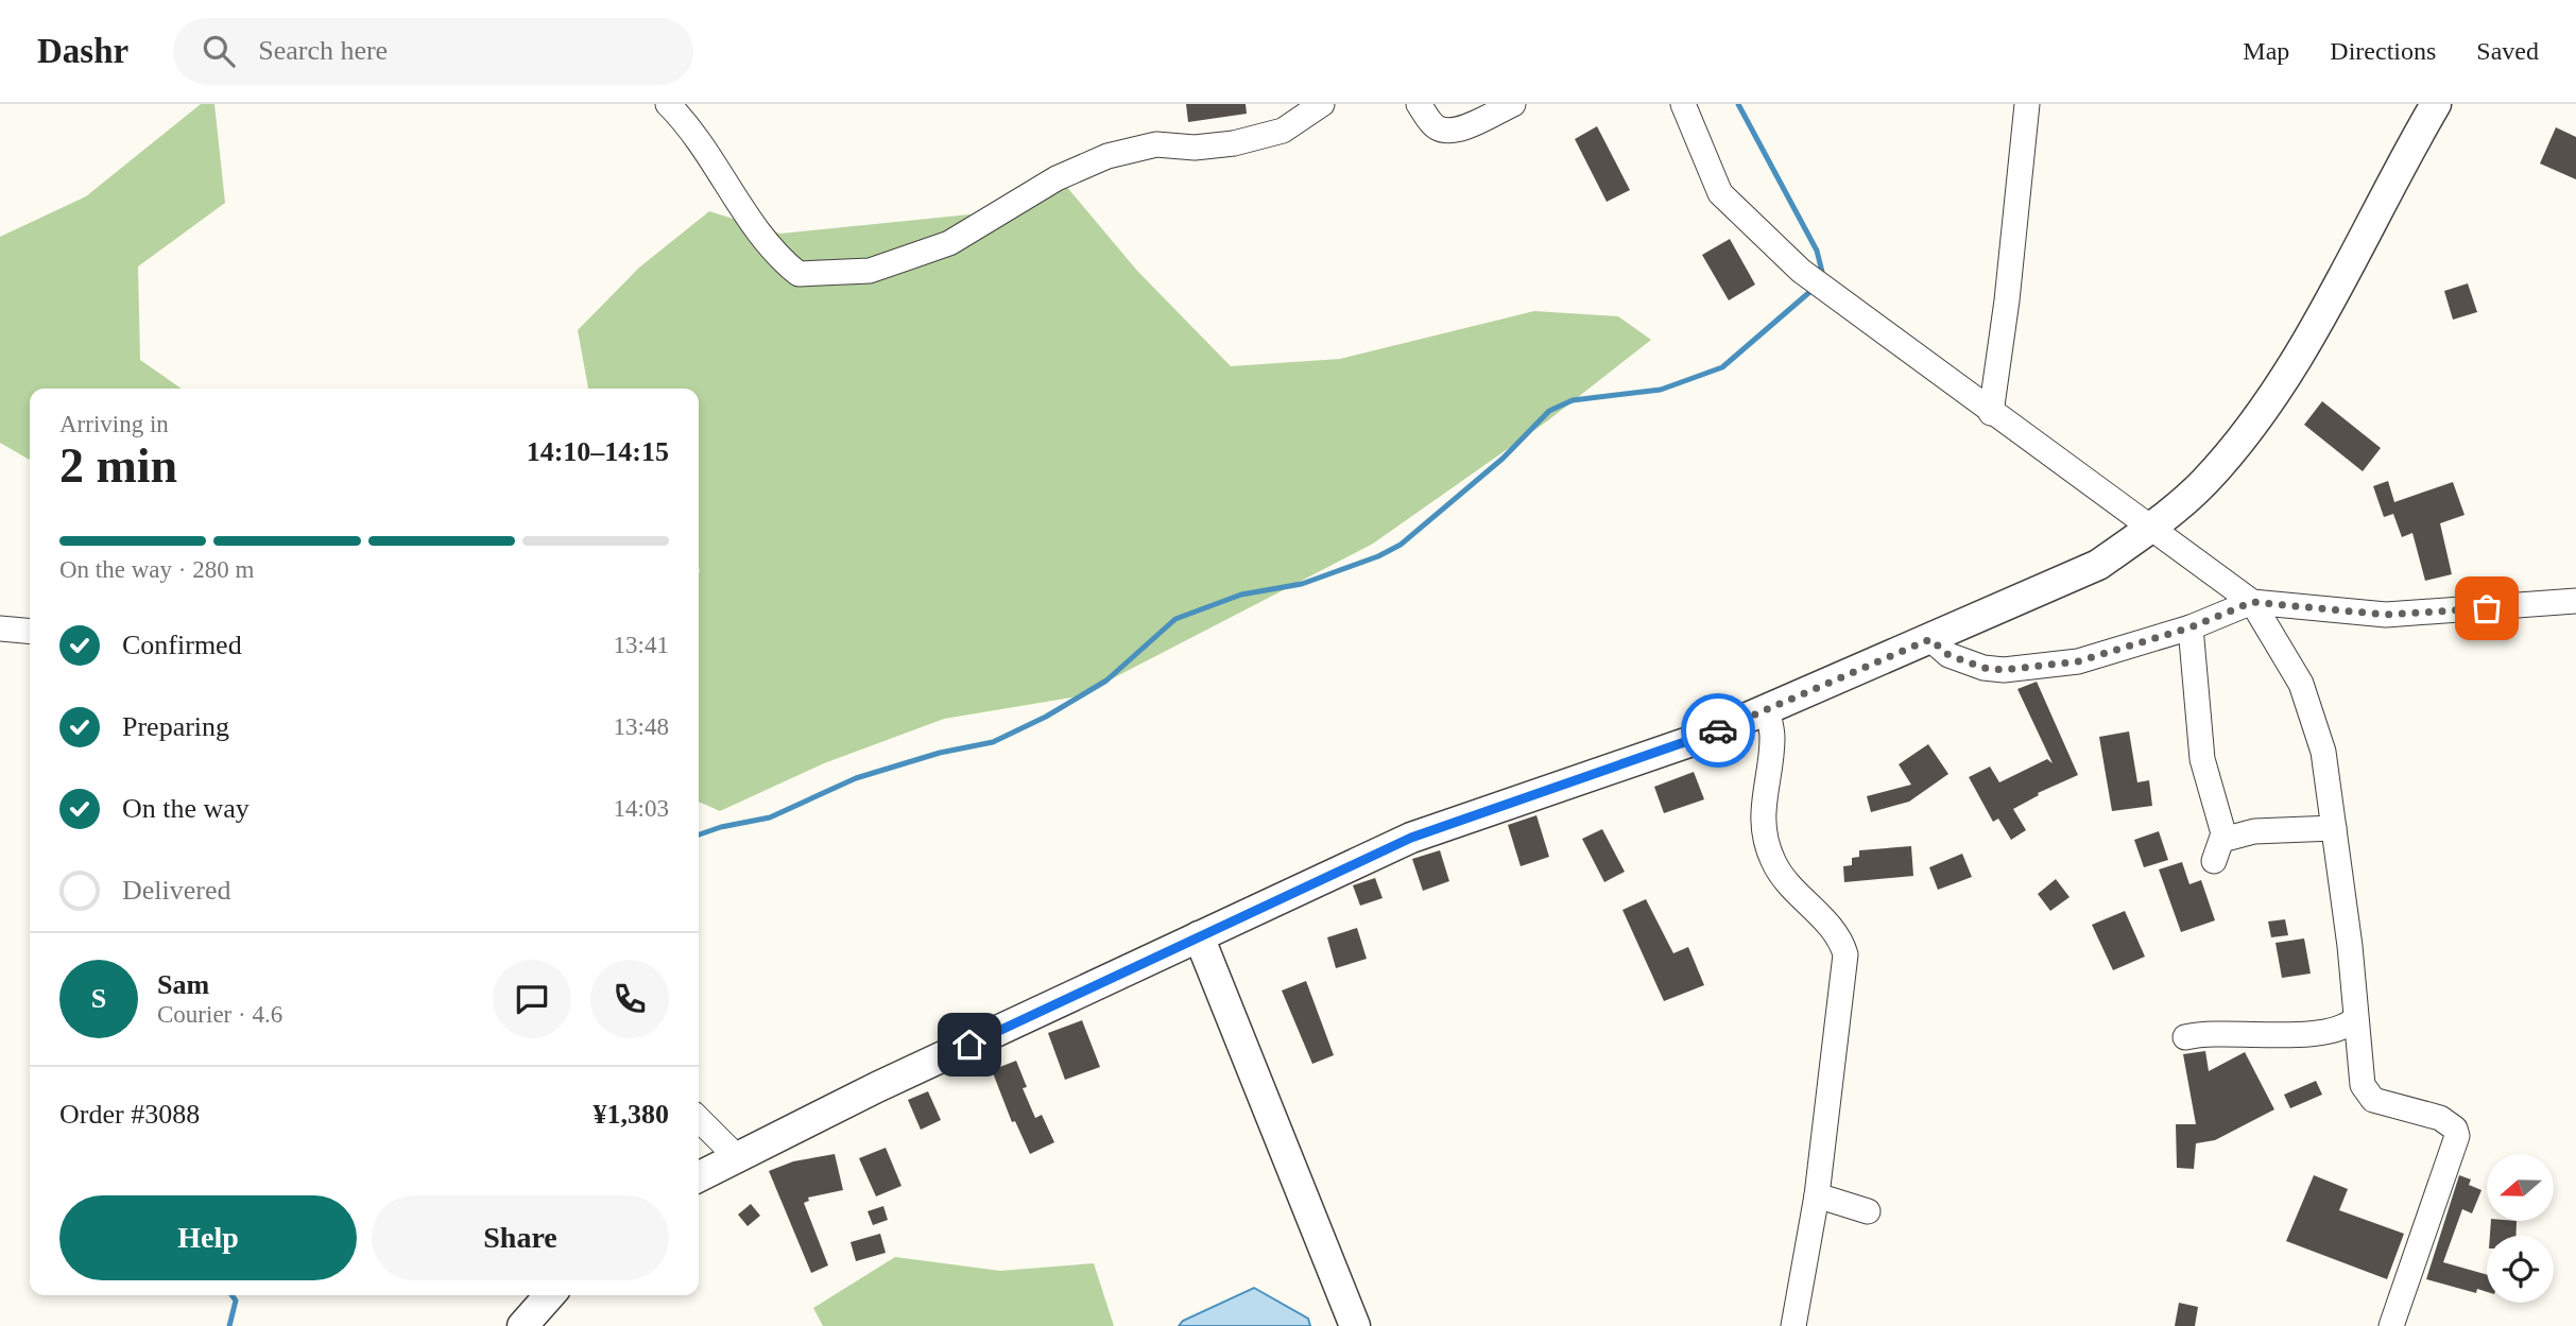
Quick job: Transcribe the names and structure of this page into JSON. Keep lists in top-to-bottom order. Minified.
{"north":"left","page":{"header":"Dashr","search":"Search here","nav":["Map","Directions","Saved"],"heading":["2 min","Arriving in","14:10–14:15"],"panel":["Sam","Courier · 4.6","Order #3088","¥1,380"],"bar":"On the way · 280 m","list":[["Confirmed","13:41"],["Preparing","13:48"],["On the way","14:03"],"Delivered"],"round":"S","buttons":["Help","Share"]}}
